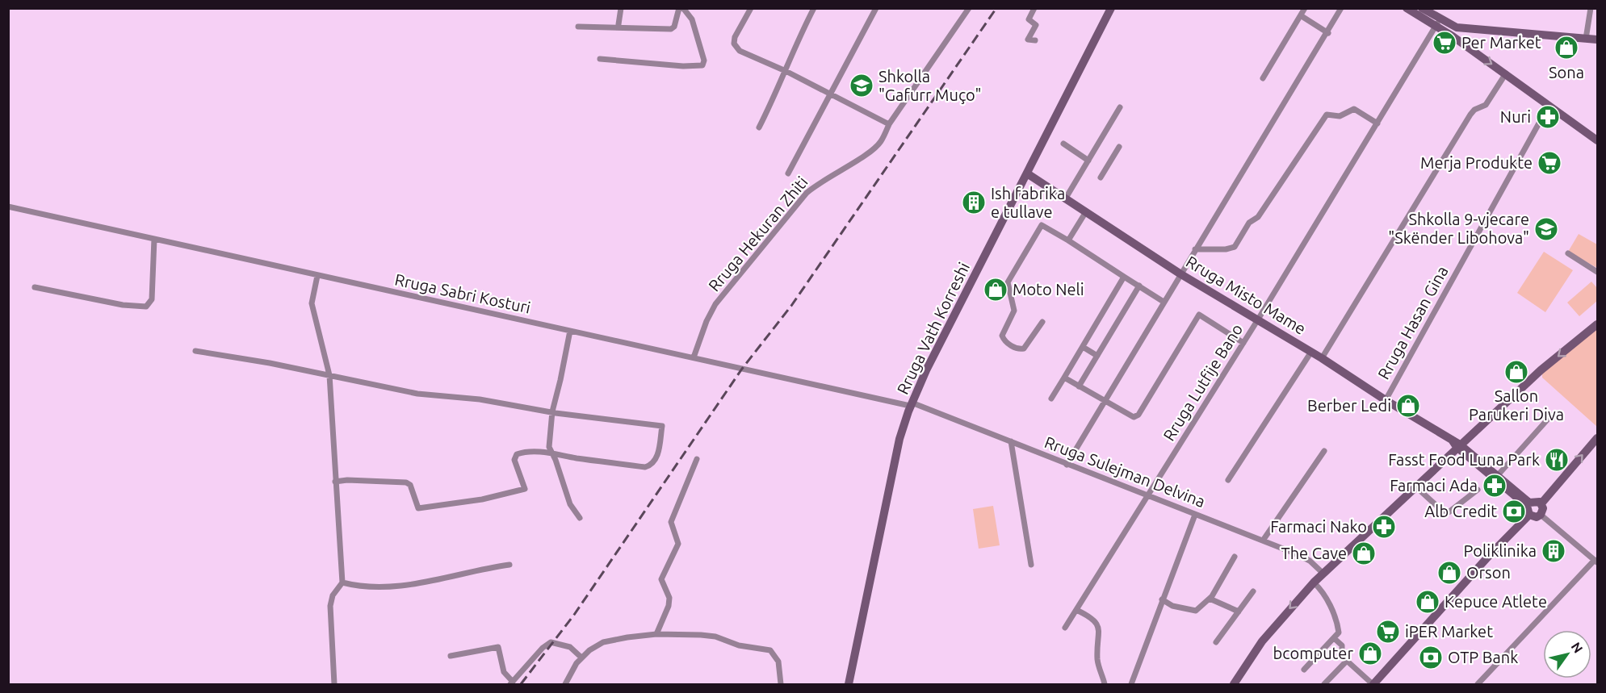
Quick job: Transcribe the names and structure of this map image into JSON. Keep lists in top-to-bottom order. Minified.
{"streets":{"main road":["Rruga Misto Mame","Rruga Vath Korreshi"],"street":["Rruga Hekuran Zhiti","Rruga Sabri Kosturi","Rruga Hasan Gina","Rruga Lutfije Bano","Rruga Sulejman Delvina"]},"crossings":[["Rruga Hekuran Zhiti","Rruga Sabri Kosturi"],["Rruga Sabri Kosturi","Rruga Vath Korreshi"],["Rruga Sabri Kosturi","Rruga Sulejman Delvina"],["Rruga Misto Mame","Rruga Hasan Gina"],["Rruga Misto Mame","Rruga Vath Korreshi"],["Rruga Misto Mame","Rruga Lutfije Bano"],["Rruga Vath Korreshi","Rruga Sulejman Delvina"],["Rruga Lutfije Bano","Rruga Sulejman Delvina"]],"places":{"supermarket":["Per Market","Merja Produkte","iPER Market"],"shop":["Sona","Moto Neli","Sallon Parukeri Diva","Berber Ledi","The Cave","Orson","Kepuce Atlete","bcomputer"],"school or university":["Shkolla \"Gafurr Muço\"","Shkolla 9-vjecare \"Skënder Libohova\""],"pharmacy":["Nuri","Farmaci Ada","Farmaci Nako"],"building":["Ish fabrika e tullave","Poliklinika"],"restaurant":["Fasst Food Luna Park"],"bank":["Alb Credit","OTP Bank"]},"north":"top right"}
